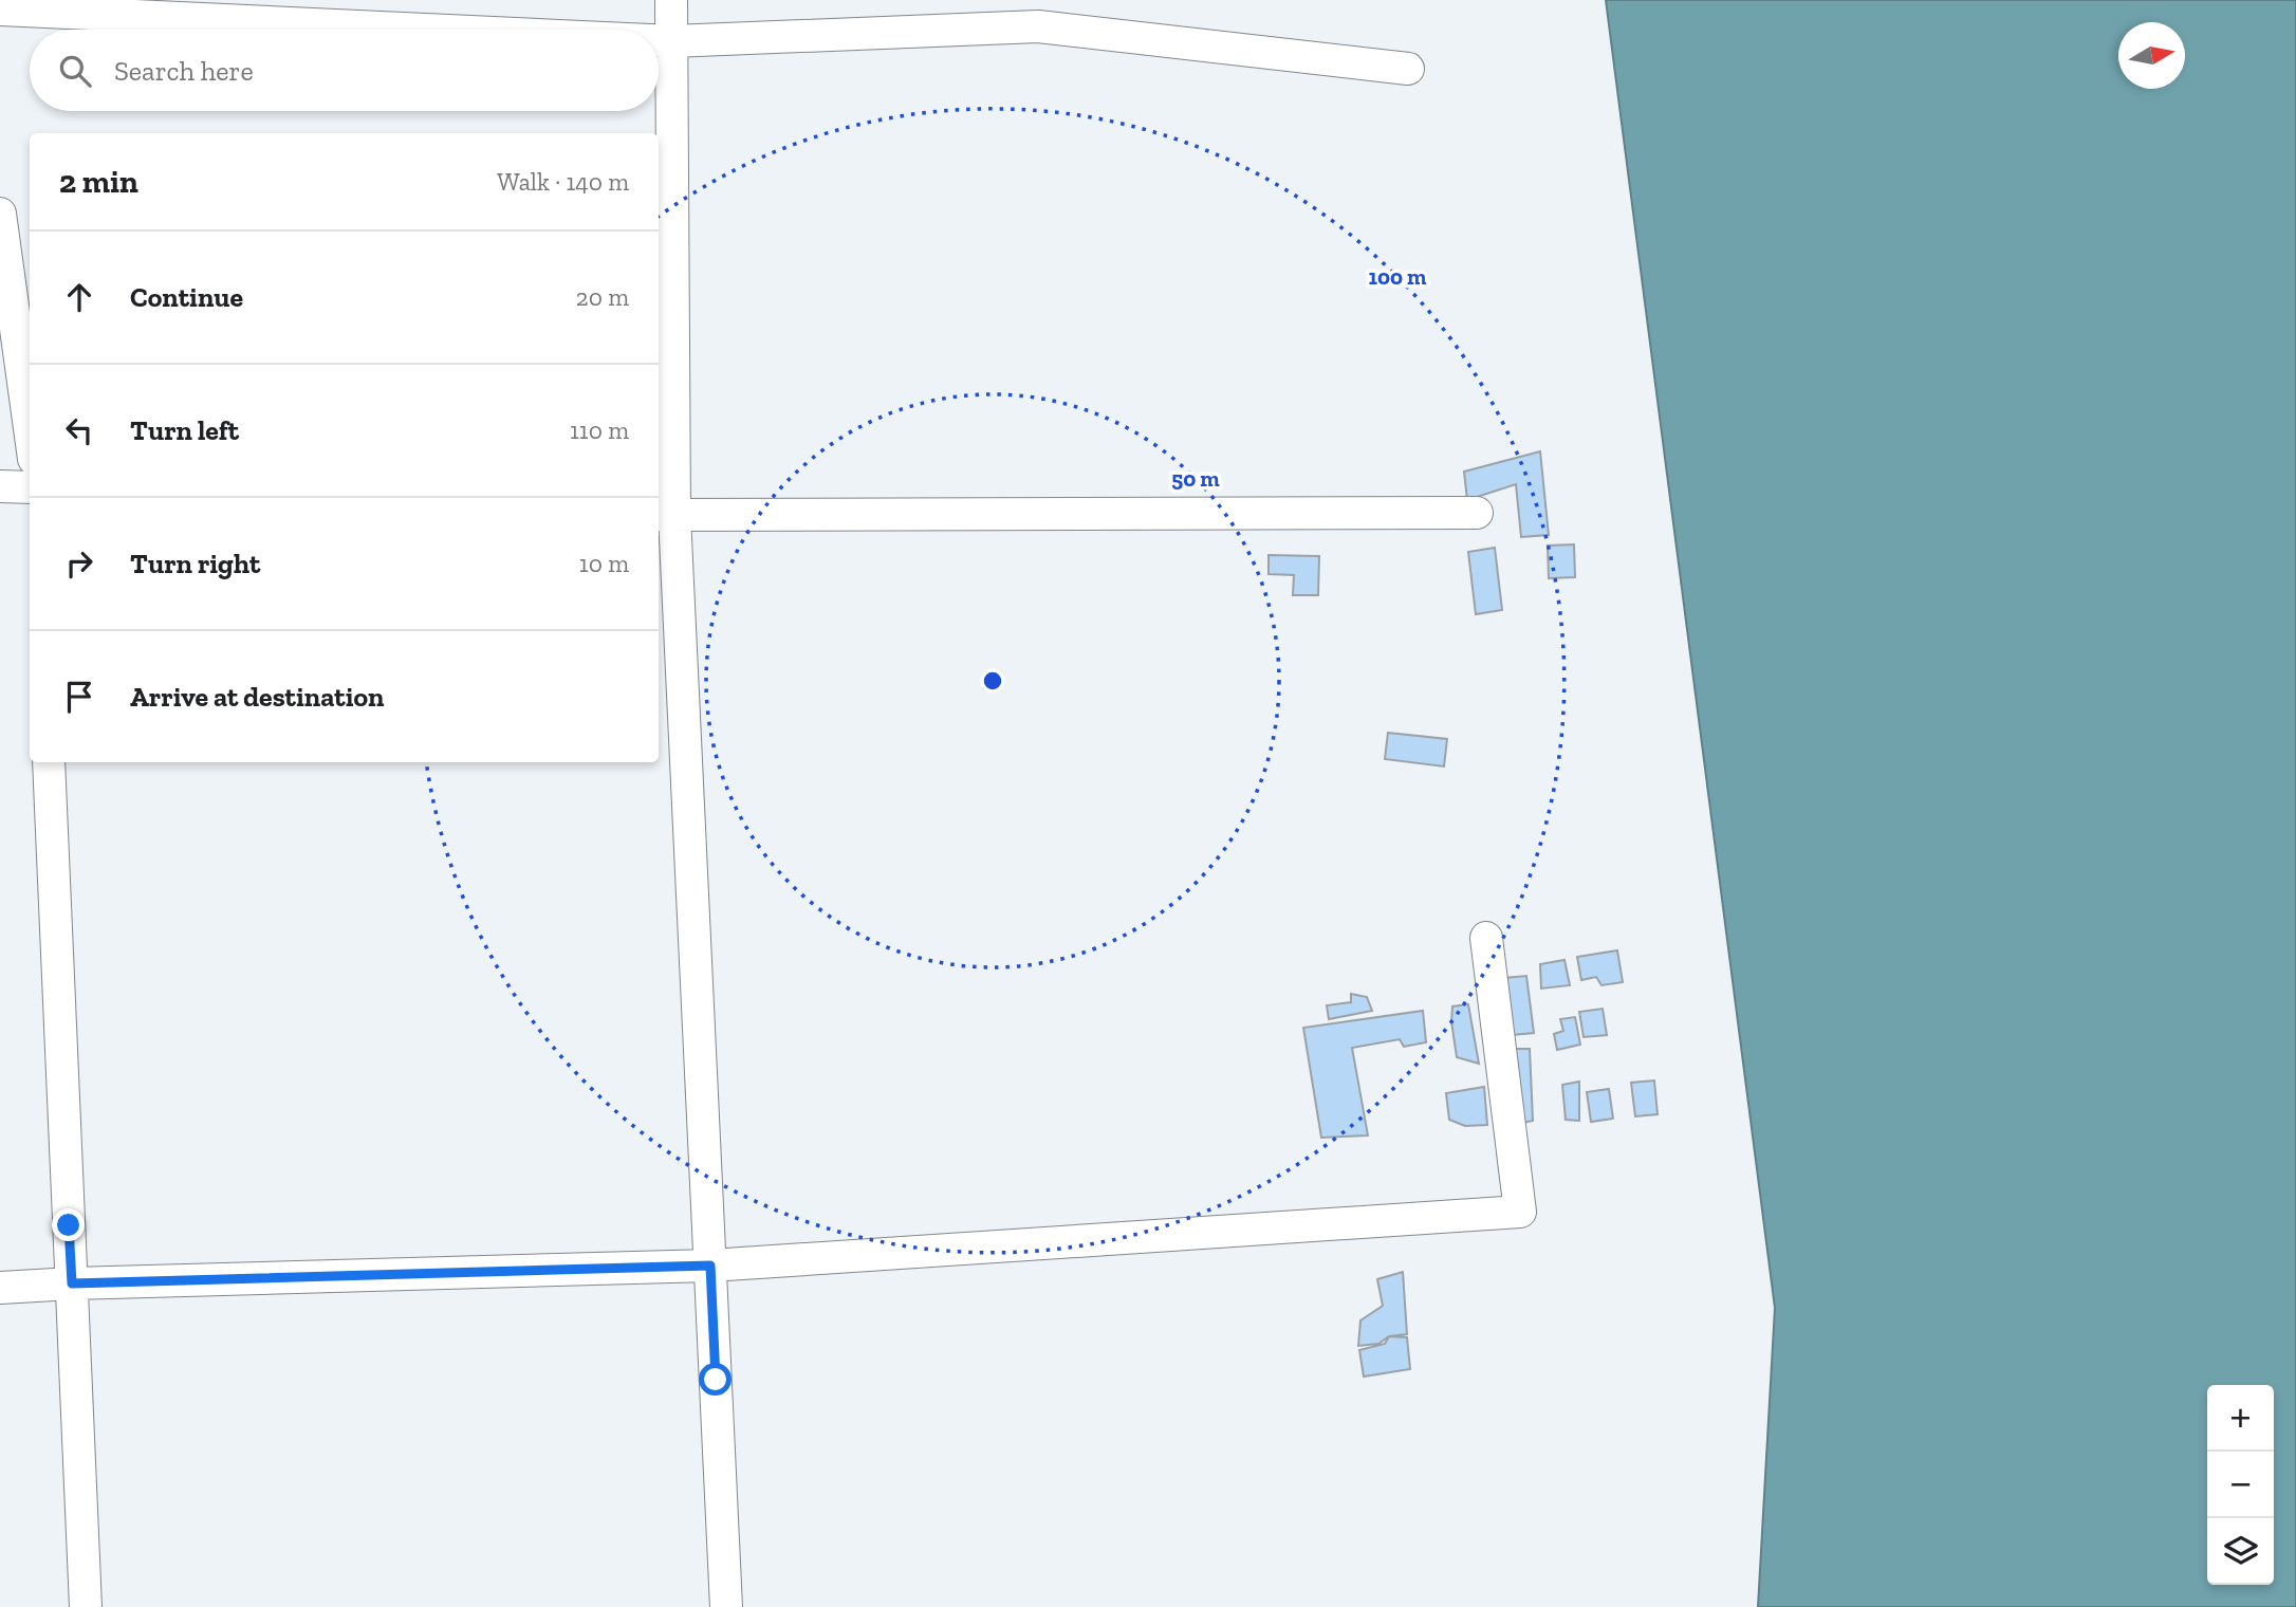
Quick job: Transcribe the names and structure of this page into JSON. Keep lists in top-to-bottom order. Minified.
{"north":"right","page":{"search":"Search here","heading":["2 min","Walk · 140 m"],"list":[["Continue","20 m"],["Turn left","110 m"],["Turn right","10 m"],"Arrive at destination"],"map_buttons":["+","−"]},"rings":["100 m","50 m"]}
